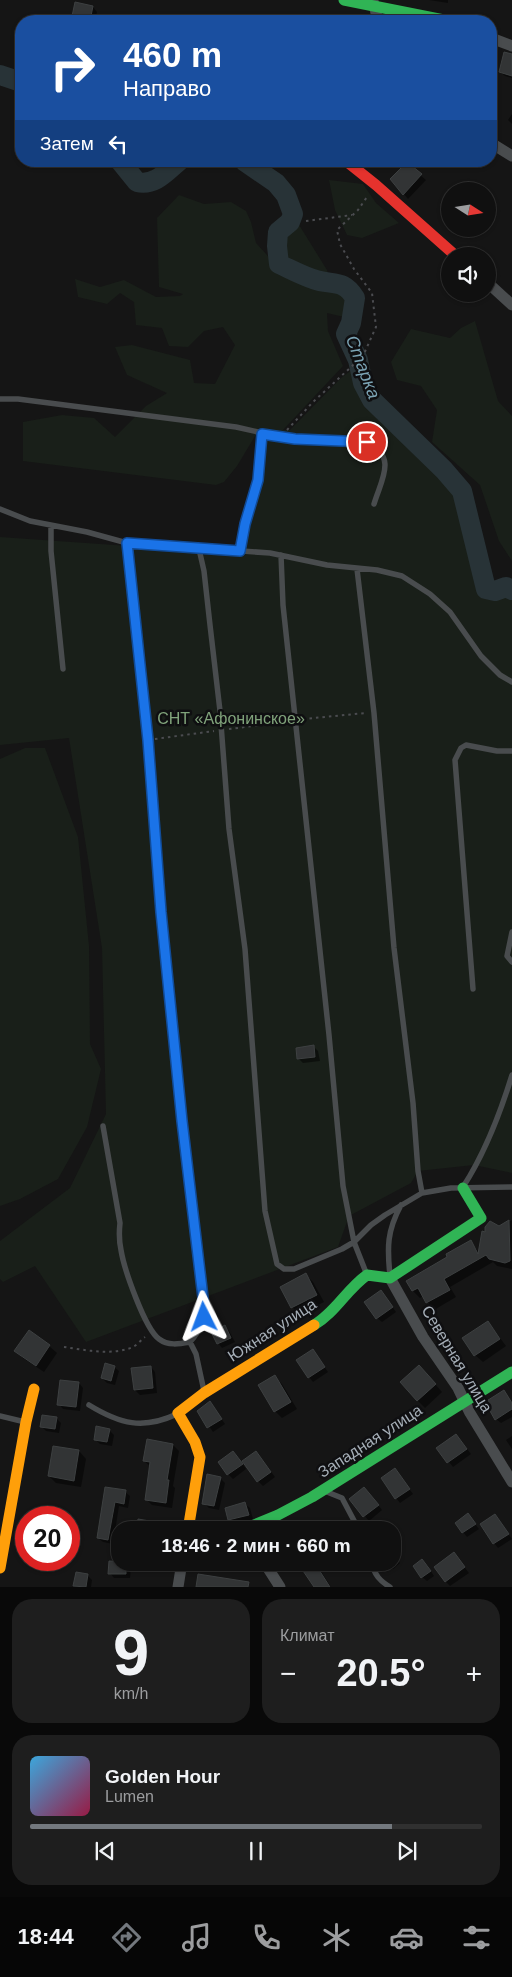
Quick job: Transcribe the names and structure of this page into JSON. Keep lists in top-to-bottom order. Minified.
{"streets":{"street":["Южная улица","Северная улица","Западная улица"]},"crossings":[["Северная улица","Западная улица"]],"water":["Старка"],"parks":["СНТ «Афонинское»"],"north":"right","page":{"turn":["460 m","Направо"],"then":"Затем","limit":"20","trip":"18:46 · 2 мин · 660 m","tile":[["9","km/h"],"Климат"],"heat":["−","20.5°","+"],"song":["Golden Hour","Lumen"],"tabs":"18:44"}}
